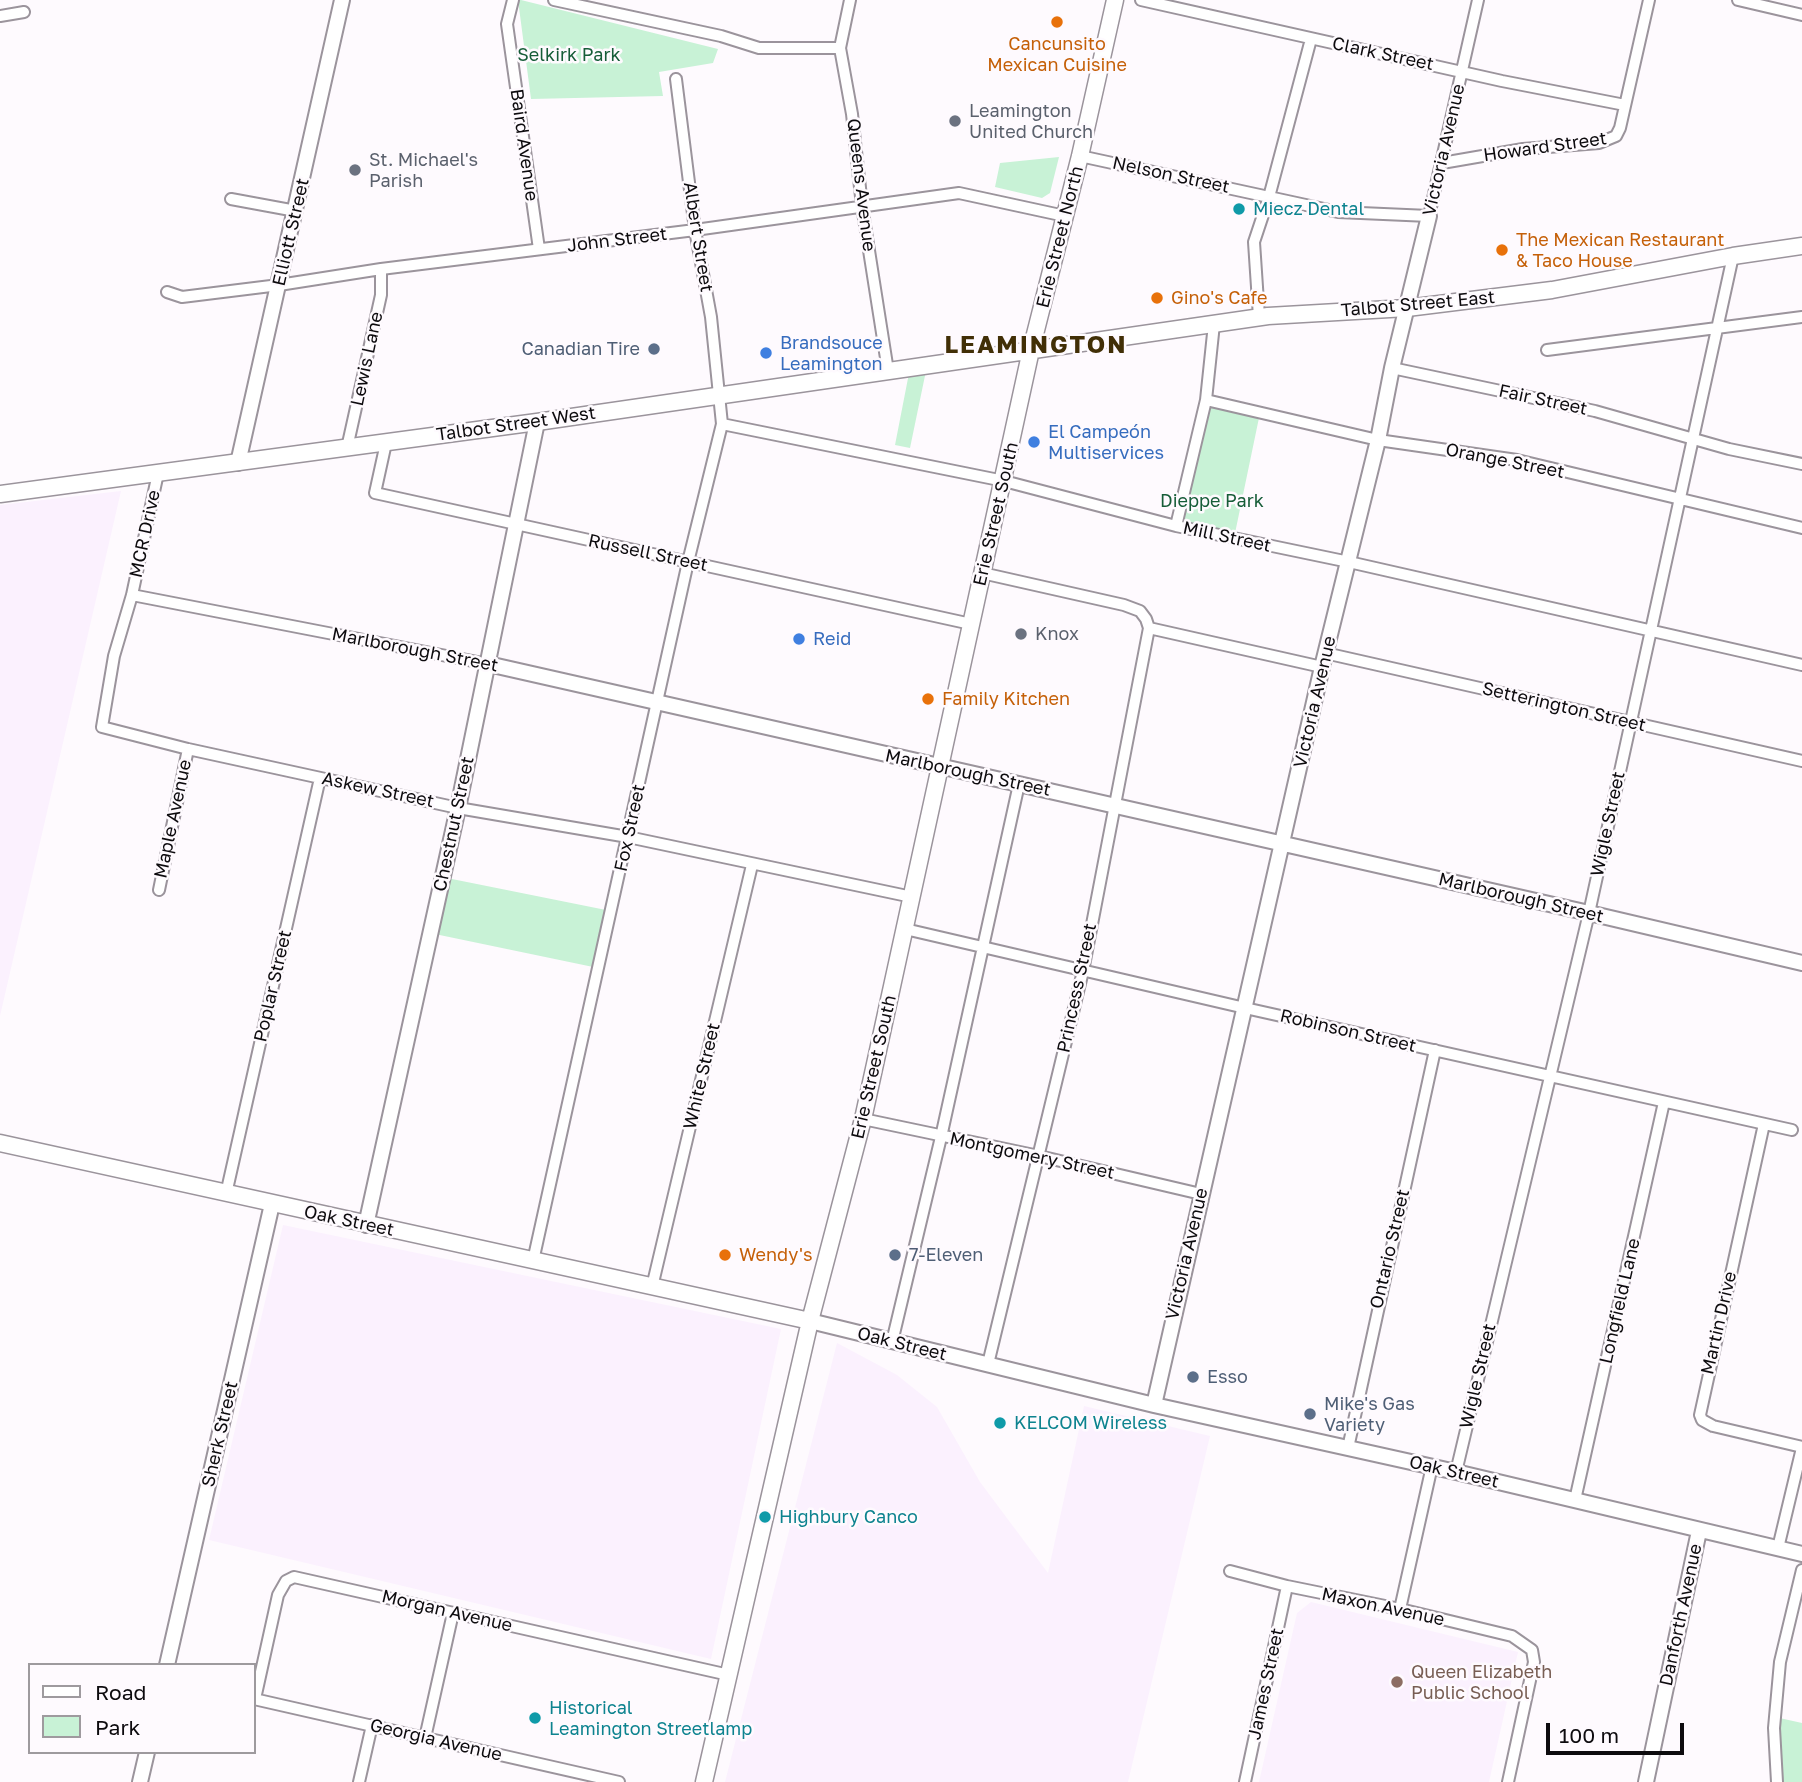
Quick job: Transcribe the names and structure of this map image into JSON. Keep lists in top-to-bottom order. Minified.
{"streets":{"main road":["Erie Street North","Talbot Street East","Talbot Street West","Erie Street South","Oak Street"],"street":["Clark Street","Baird Avenue","Howard Street","Victoria Avenue","Nelson Street","Queens Avenue","Elliott Street","Albert Street","John Street","Lewis Lane","Fair Street","Orange Street","MCR Drive","Mill Street","Russell Street","Marlborough Street","Setterington Street","Askew Street","Maple Avenue","Chestnut Street","Wigle Street","Fox Street","Poplar Street","Princess Street","Robinson Street","White Street","Montgomery Street","Ontario Street","Longfield Lane","Martin Drive","Sherk Street","Maxon Avenue","Morgan Avenue","Danforth Avenue","James Street","Georgia Avenue"]},"crossings":[["Clark Street","Howard Street"],["Clark Street","Victoria Avenue"],["Baird Avenue","John Street"],["Howard Street","Victoria Avenue"],["Victoria Avenue","Nelson Street"],["Victoria Avenue","Talbot Street East"],["Victoria Avenue","Fair Street"],["Victoria Avenue","Orange Street"],["Victoria Avenue","Mill Street"],["Victoria Avenue","Marlborough Street"],["Victoria Avenue","Setterington Street"],["Victoria Avenue","Robinson Street"],["Victoria Avenue","Montgomery Street"],["Victoria Avenue","Oak Street"],["Nelson Street","Erie Street North"],["Queens Avenue","John Street"],["Queens Avenue","Talbot Street West"],["Elliott Street","John Street"],["Elliott Street","Talbot Street West"],["Albert Street","John Street"],["Albert Street","Talbot Street West"],["Albert Street","Fox Street"],["Erie Street North","John Street"],["Erie Street North","Talbot Street East"],["Erie Street North","Talbot Street West"],["Erie Street North","Erie Street South"],["John Street","Lewis Lane"],["Talbot Street East","Talbot Street West"],["Talbot Street East","Erie Street South"],["Talbot Street East","Wigle Street"],["Lewis Lane","Talbot Street West"],["Fair Street","Wigle Street"],["Talbot Street West","Erie Street South"],["Talbot Street West","MCR Drive"],["Talbot Street West","Russell Street"],["Talbot Street West","Chestnut Street"],["Talbot Street West","Fox Street"],["Orange Street","Wigle Street"],["Erie Street South","Mill Street"],["Erie Street South","Russell Street"],["Erie Street South","Marlborough Street"],["Erie Street South","Askew Street"],["Erie Street South","Robinson Street"],["Erie Street South","Montgomery Street"],["Erie Street South","Oak Street"],["Erie Street South","Morgan Avenue"],["MCR Drive","Marlborough Street"],["MCR Drive","Askew Street"],["Mill Street","Wigle Street"],["Mill Street","Fox Street"],["Russell Street","Chestnut Street"],["Russell Street","Fox Street"],["Marlborough Street","Askew Street"],["Marlborough Street","Chestnut Street"],["Marlborough Street","Wigle Street"],["Marlborough Street","Fox Street"],["Marlborough Street","Princess Street"],["Setterington Street","Wigle Street"],["Setterington Street","Princess Street"],["Askew Street","Maple Avenue"],["Askew Street","Chestnut Street"],["Askew Street","Fox Street"],["Askew Street","Poplar Street"],["Askew Street","White Street"],["Chestnut Street","Oak Street"],["Wigle Street","Robinson Street"],["Wigle Street","Oak Street"],["Fox Street","Oak Street"],["Poplar Street","Oak Street"],["Princess Street","Robinson Street"],["Princess Street","Montgomery Street"],["Princess Street","Oak Street"],["Robinson Street","Ontario Street"],["Robinson Street","Longfield Lane"],["Robinson Street","Martin Drive"],["White Street","Oak Street"],["Oak Street","Ontario Street"],["Oak Street","Longfield Lane"],["Oak Street","Sherk Street"],["Oak Street","Danforth Avenue"],["Maxon Avenue","James Street"]],"districts":["LEAMINGTON"],"parks":["Selkirk Park","Dieppe Park"],"places":["Cancunsito Mexican Cuisine","Leamington United Church","St. Michael's Parish","Miecz Dental","The Mexican Restaurant & Taco House","Gino's Cafe","Canadian Tire","Brandsouce Leamington","El Campeón Multiservices","Knox","Reid","Family Kitchen","Wendy's","7-Eleven","Esso","Mike's Gas Variety","KELCOM Wireless","Highbury Canco","Queen Elizabeth Public School","Historical Leamington Streetlamp"],"legend":["Road","Park"],"scale_bar":"100 m"}
